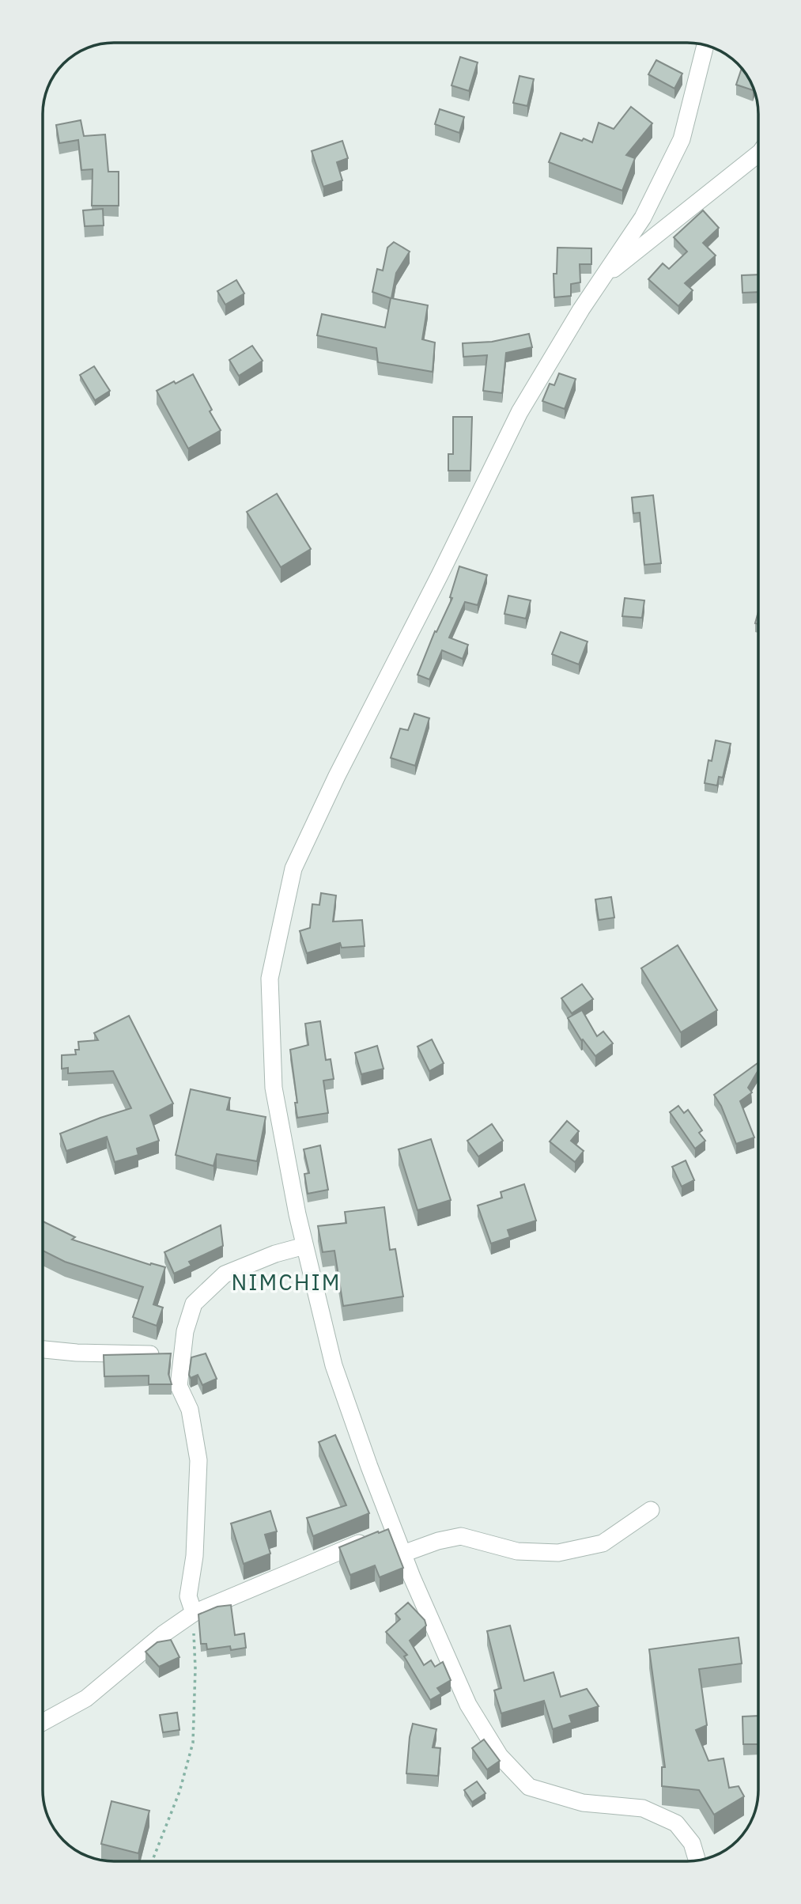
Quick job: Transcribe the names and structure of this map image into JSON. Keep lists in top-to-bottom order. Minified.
{"districts":["NIMCHIM"]}
